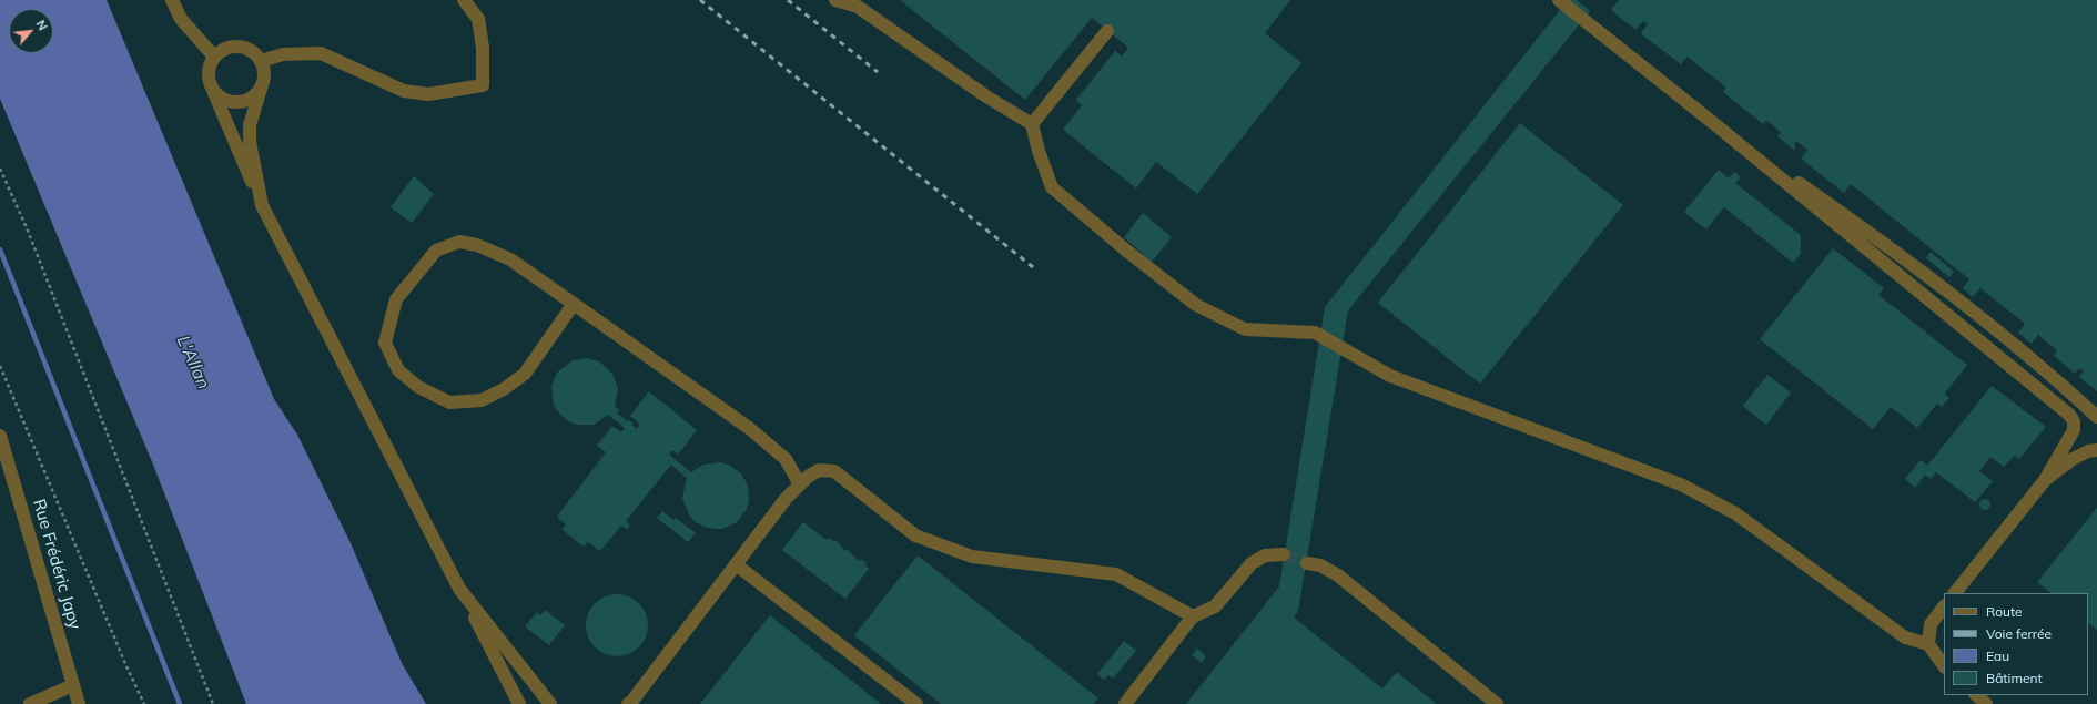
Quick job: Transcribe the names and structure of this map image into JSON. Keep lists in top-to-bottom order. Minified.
{"streets":{"street":["Rue Frédéric Japy"]},"water":["L'Allan"],"legend":["Route","Voie ferrée","Eau","Bâtiment"],"north":"top right"}
